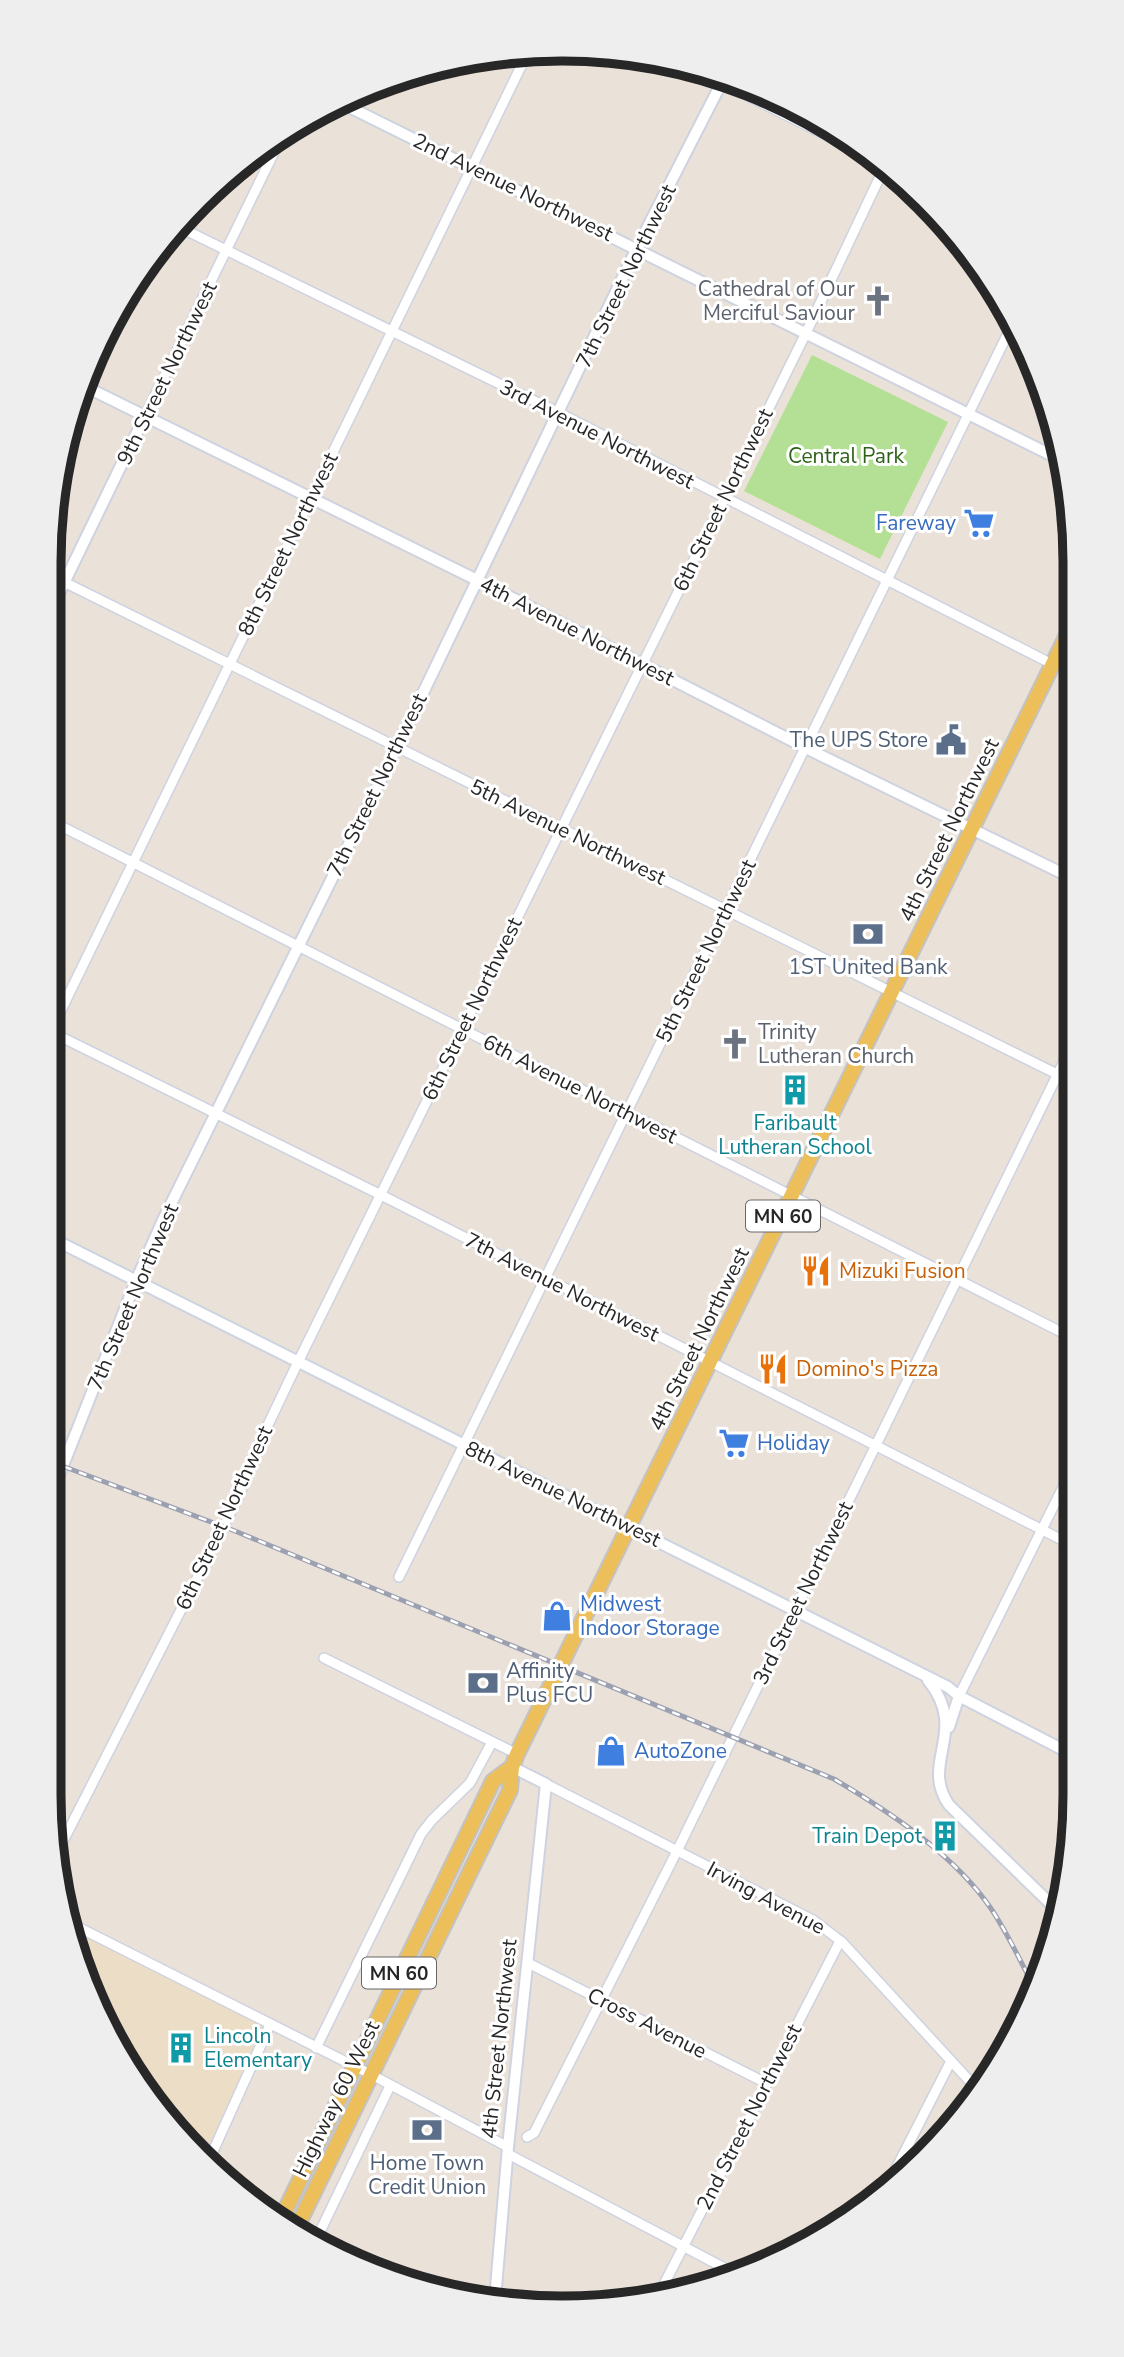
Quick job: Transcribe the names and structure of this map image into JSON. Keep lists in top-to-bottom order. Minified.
{"streets":{"main road":["4th Street Northwest","MN 60","Highway 60 West"],"street":["2nd Avenue Northwest","7th Street Northwest","9th Street Northwest","3rd Avenue Northwest","6th Street Northwest","8th Street Northwest","4th Avenue Northwest","5th Avenue Northwest","5th Street Northwest","6th Avenue Northwest","7th Avenue Northwest","8th Avenue Northwest","3rd Street Northwest","Irving Avenue","Cross Avenue","2nd Street Northwest"]},"crossings":[["2nd Avenue Northwest","7th Street Northwest"],["2nd Avenue Northwest","6th Street Northwest"],["2nd Avenue Northwest","8th Street Northwest"],["2nd Avenue Northwest","5th Street Northwest"],["7th Street Northwest","3rd Avenue Northwest"],["7th Street Northwest","4th Avenue Northwest"],["7th Street Northwest","5th Avenue Northwest"],["7th Street Northwest","6th Avenue Northwest"],["7th Street Northwest","7th Avenue Northwest"],["7th Street Northwest","8th Avenue Northwest"],["9th Street Northwest","3rd Avenue Northwest"],["9th Street Northwest","4th Avenue Northwest"],["9th Street Northwest","5th Avenue Northwest"],["3rd Avenue Northwest","6th Street Northwest"],["3rd Avenue Northwest","8th Street Northwest"],["3rd Avenue Northwest","4th Street Northwest"],["3rd Avenue Northwest","5th Street Northwest"],["6th Street Northwest","4th Avenue Northwest"],["6th Street Northwest","5th Avenue Northwest"],["6th Street Northwest","6th Avenue Northwest"],["6th Street Northwest","7th Avenue Northwest"],["6th Street Northwest","8th Avenue Northwest"],["8th Street Northwest","4th Avenue Northwest"],["8th Street Northwest","5th Avenue Northwest"],["8th Street Northwest","6th Avenue Northwest"],["4th Avenue Northwest","4th Street Northwest"],["4th Avenue Northwest","5th Street Northwest"],["4th Street Northwest","5th Avenue Northwest"],["4th Street Northwest","6th Avenue Northwest"],["4th Street Northwest","7th Avenue Northwest"],["4th Street Northwest","8th Avenue Northwest"],["4th Street Northwest","Irving Avenue"],["4th Street Northwest","Cross Avenue"],["4th Street Northwest","Highway 60 West"],["5th Avenue Northwest","5th Street Northwest"],["5th Avenue Northwest","3rd Street Northwest"],["5th Street Northwest","6th Avenue Northwest"],["5th Street Northwest","7th Avenue Northwest"],["5th Street Northwest","8th Avenue Northwest"],["6th Avenue Northwest","3rd Street Northwest"],["7th Avenue Northwest","3rd Street Northwest"],["8th Avenue Northwest","3rd Street Northwest"],["3rd Street Northwest","Irving Avenue"],["3rd Street Northwest","Cross Avenue"],["Irving Avenue","Highway 60 West"],["Irving Avenue","2nd Street Northwest"],["Cross Avenue","2nd Street Northwest"]],"parks":["Central Park"],"places":{"church":["Cathedral of Our Merciful Saviour","Trinity Lutheran Church"],"supermarket":["Fareway","Holiday"],"public building":["The UPS Store"],"bank":["1ST United Bank","Affinity Plus FCU","Home Town Credit Union"],"building":["Faribault Lutheran School","Train Depot","Lincoln Elementary"],"restaurant":["Mizuki Fusion","Domino's Pizza"],"shop":["Midwest Indoor Storage","AutoZone"]}}
